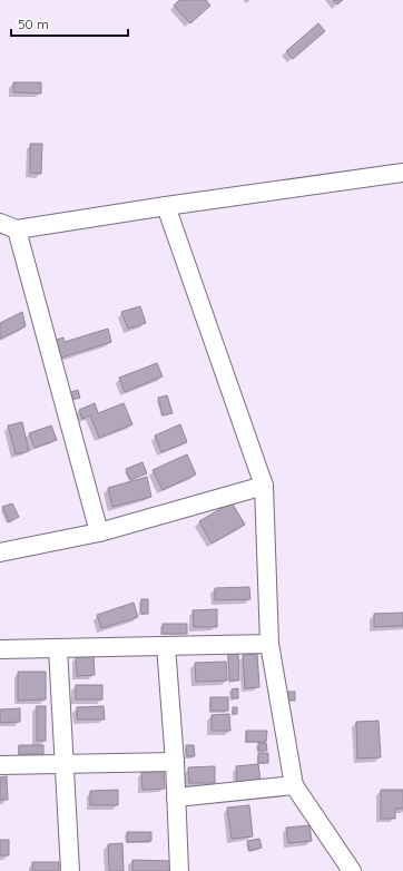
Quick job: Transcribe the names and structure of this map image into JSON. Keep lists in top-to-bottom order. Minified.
{"scale_bar":"50 m"}
